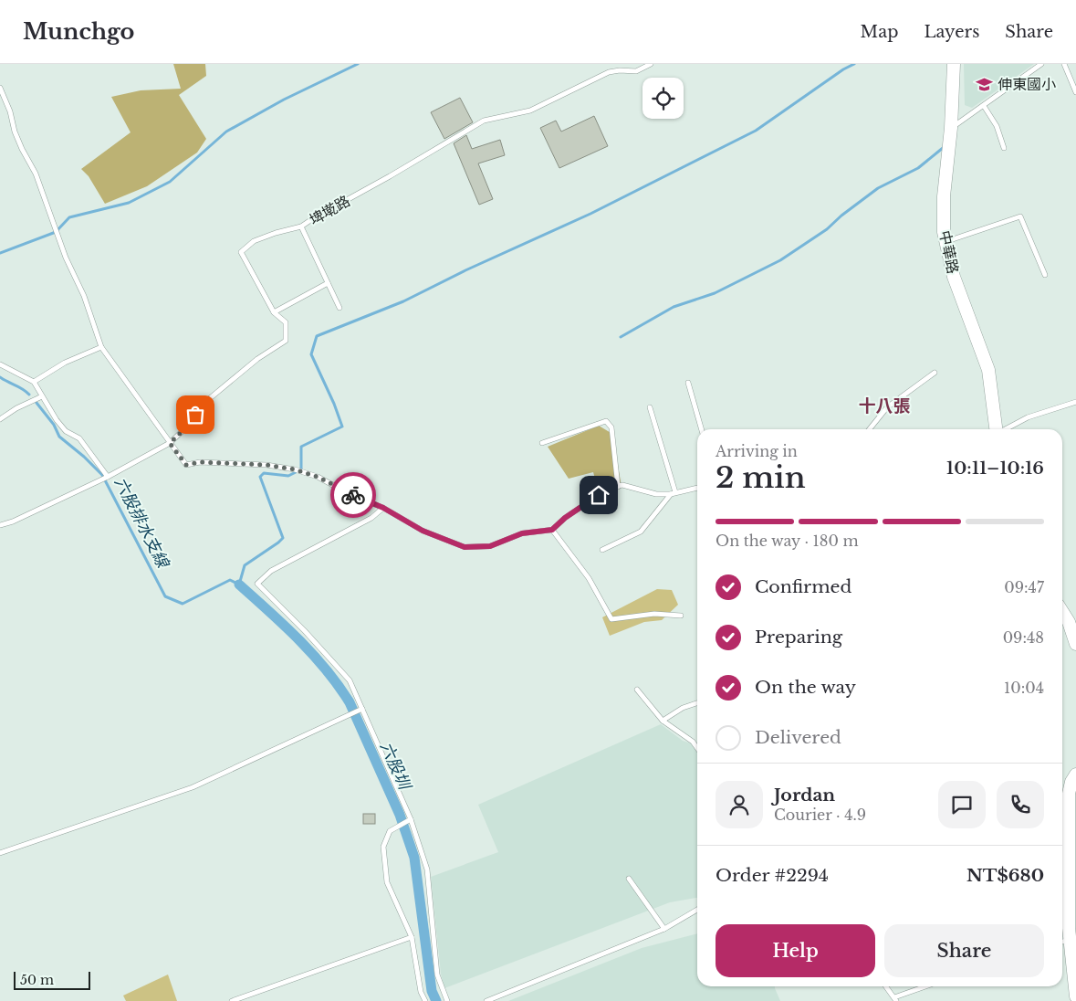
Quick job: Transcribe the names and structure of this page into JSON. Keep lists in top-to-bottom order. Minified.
{"streets":{"street":["中華路"],"lane":["埤墘路"]},"districts":["十八張"],"water":["六股排水支線","六股圳"],"places":{"school or university":["伸東國小"]},"scale_bar":"50 m","page":{"header":"Munchgo","nav":["Map","Layers","Share"],"heading":["2 min","Arriving in","10:11–10:16"],"panel":["Jordan","Courier · 4.9","Order #2294","NT$680"],"bar":"On the way · 180 m","list":[["Confirmed","09:47"],["Preparing","09:48"],["On the way","10:04"],"Delivered"],"buttons":["Help","Share"],"scale":"50 m"}}
